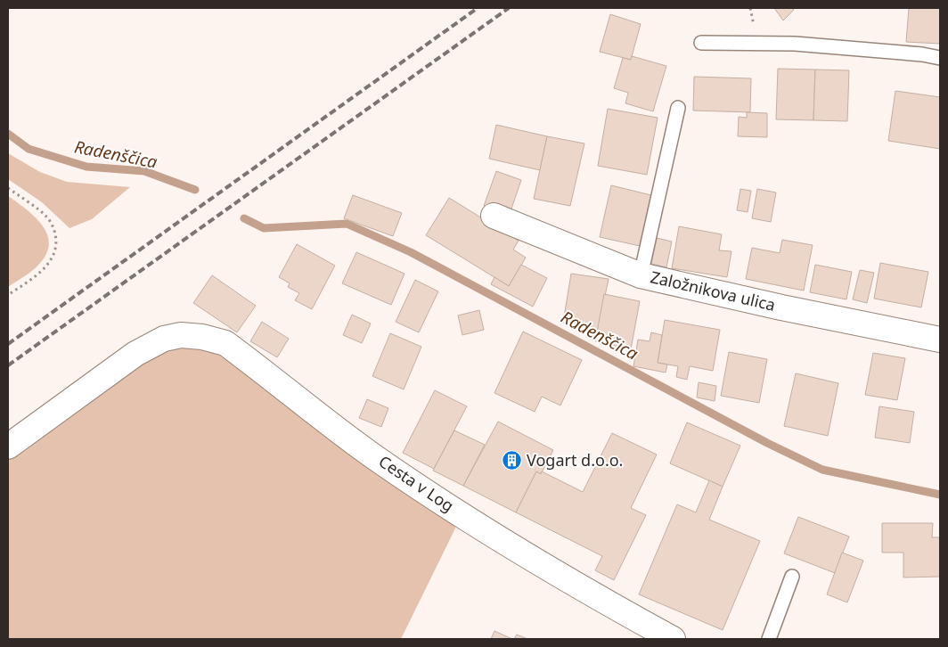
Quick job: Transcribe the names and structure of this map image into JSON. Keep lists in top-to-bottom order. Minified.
{"streets":{"street":["Založnikova ulica","Cesta v Log"]},"water":["Radenščica"],"places":{"building":["Vogart d.o.o."]}}
